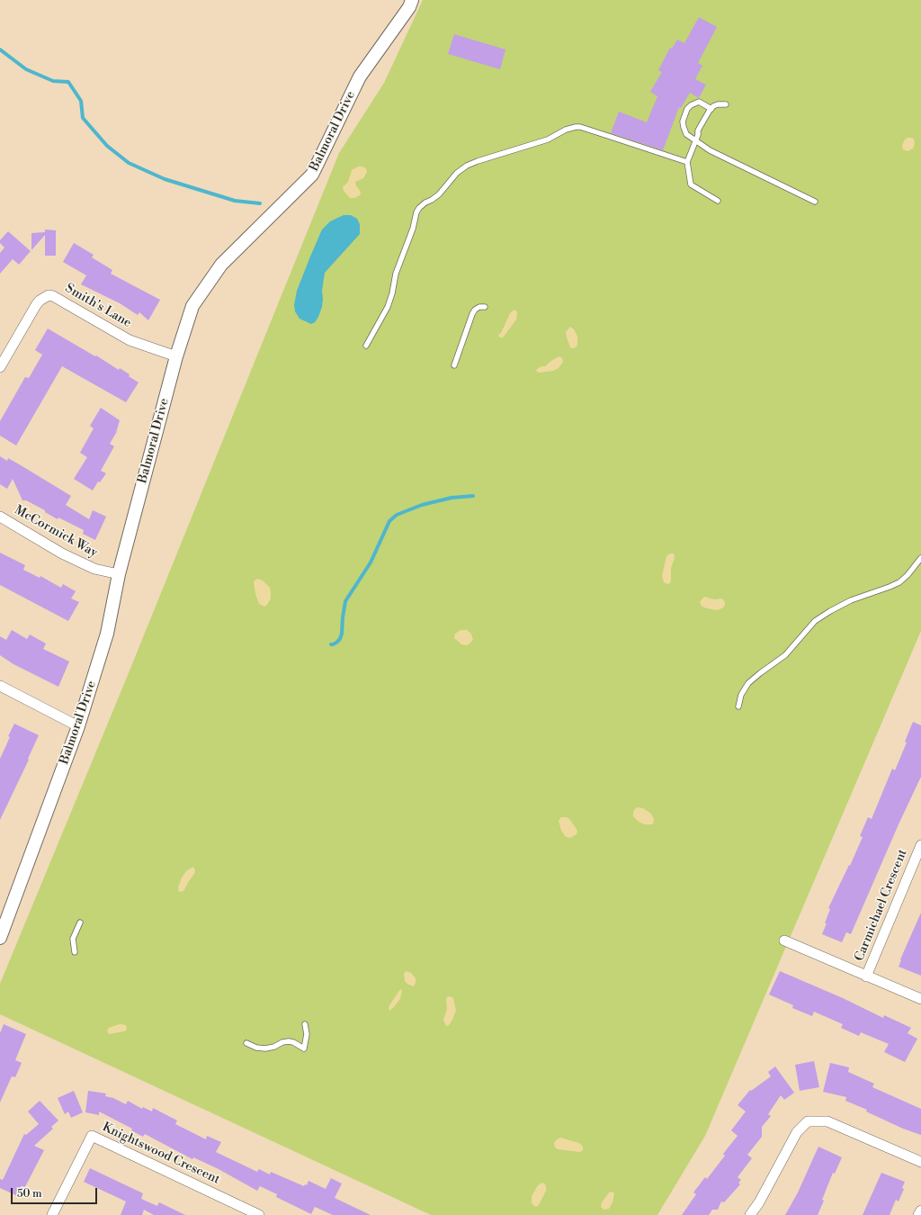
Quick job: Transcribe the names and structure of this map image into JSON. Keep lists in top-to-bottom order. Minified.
{"streets":{"street":["Balmoral Drive","Smith's Lane","McCormick Way","Carmichael Crescent","Knightswood Crescent"]},"crossings":[["Balmoral Drive","Smith's Lane"],["Balmoral Drive","McCormick Way"]],"scale_bar":"50 m"}
